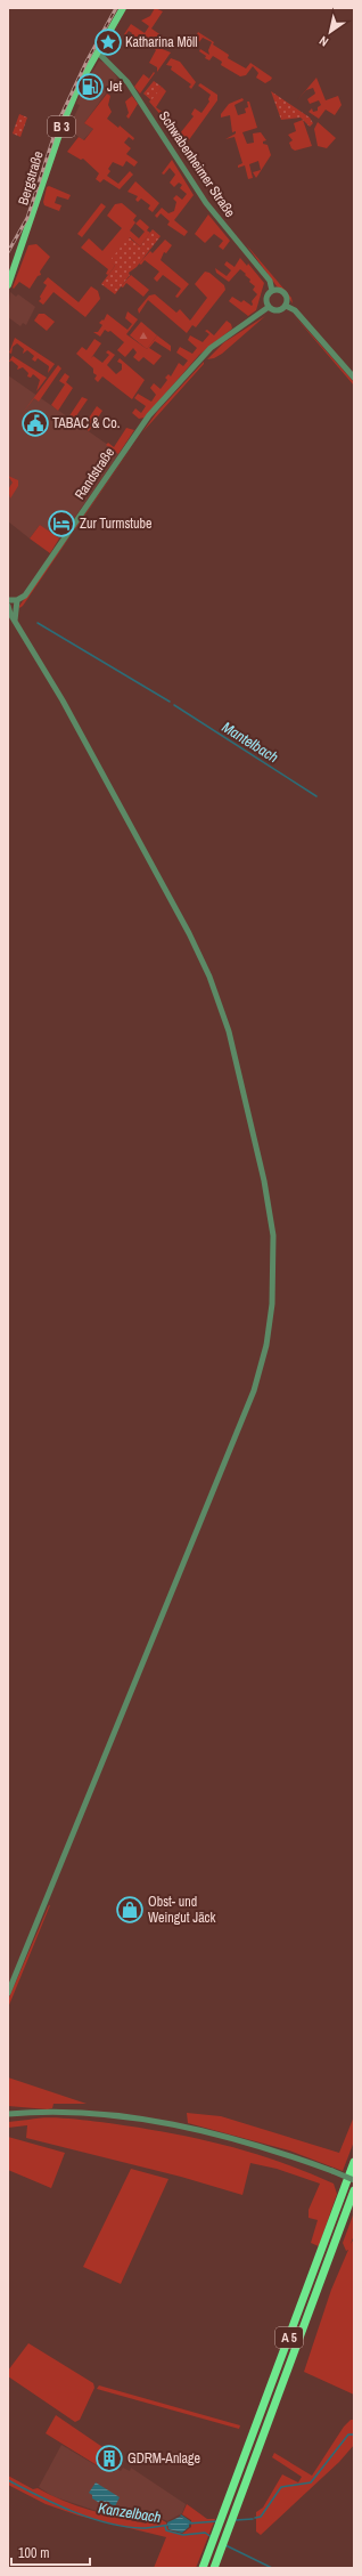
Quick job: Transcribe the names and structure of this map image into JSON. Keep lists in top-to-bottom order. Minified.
{"streets":{"highway":["A 5"],"main road":["B 3","Bergstraße"],"street":["Schwabenheimer Straße","Randstraße"]},"crossings":[["Schwabenheimer Straße","Bergstraße"],["Schwabenheimer Straße","Randstraße"]],"water":["Mantelbach","Kanzelbach"],"places":{"place":["Katharina Möll"],"fuel station":["Jet"],"public building":["TABAC & Co."],"hotel":["Zur Turmstube"],"shop":["Obst- und Weingut Jäck"],"building":["GDRM-Anlage"]},"scale_bar":"100 m","north":"bottom left"}
